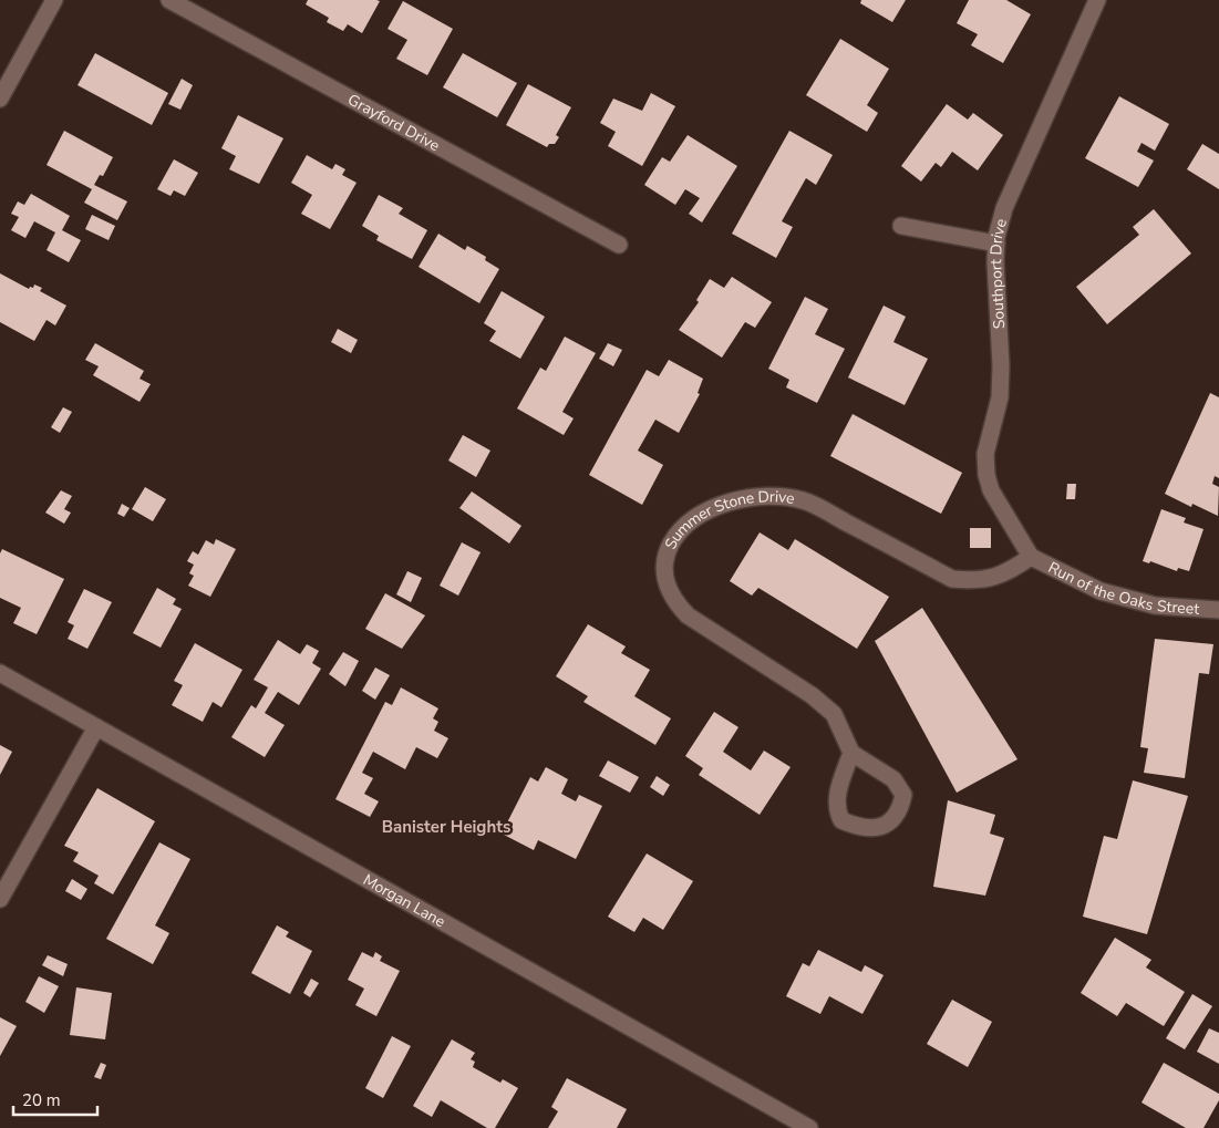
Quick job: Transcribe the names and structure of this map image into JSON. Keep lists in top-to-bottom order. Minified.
{"streets":{"street":["Grayford Drive","Southport Drive","Summer Stone Drive","Run of the Oaks Street","Morgan Lane"]},"crossings":[["Southport Drive","Summer Stone Drive"],["Southport Drive","Run of the Oaks Street"],["Summer Stone Drive","Run of the Oaks Street"]],"districts":["Banister Heights"],"scale_bar":"20 m"}
